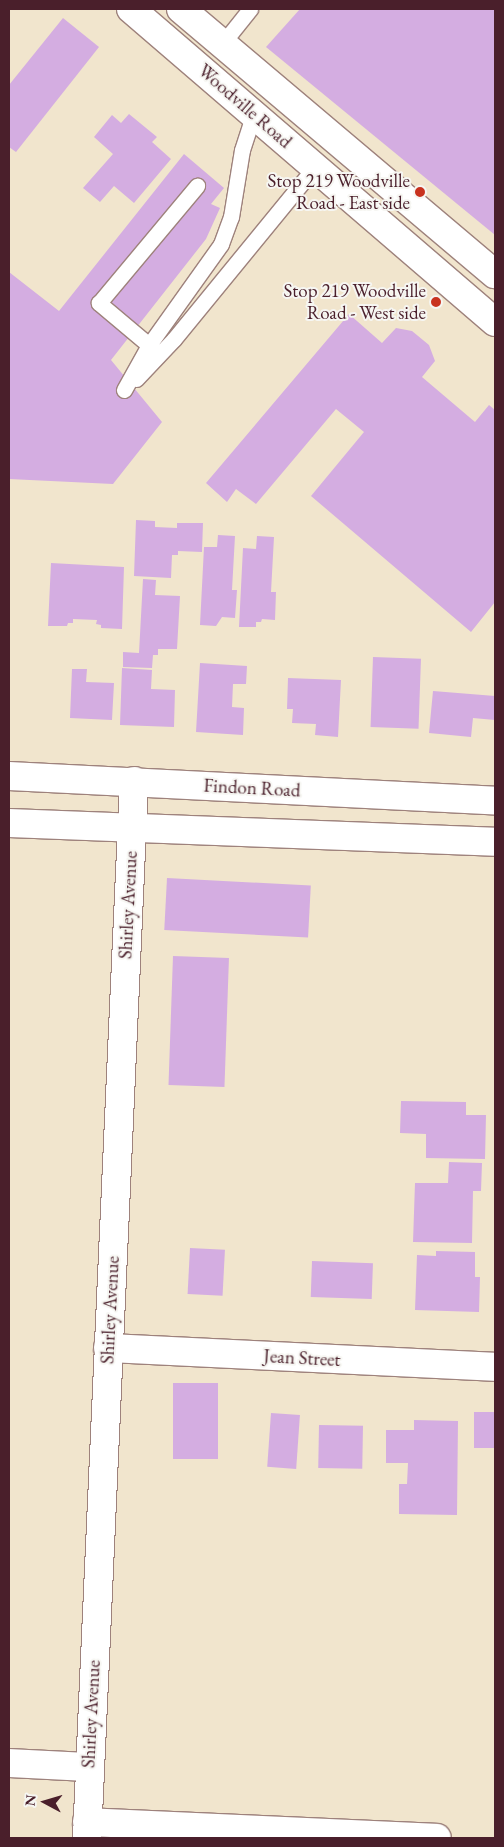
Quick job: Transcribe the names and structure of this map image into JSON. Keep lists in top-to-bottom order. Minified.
{"streets":{"main road":["Woodville Road","Findon Road","Shirley Avenue","Jean Street"]},"crossings":[["Findon Road","Shirley Avenue"],["Shirley Avenue","Jean Street"]],"places":["Stop 219 Woodville Road - East side","Stop 219 Woodville Road - West side"],"north":"left"}
